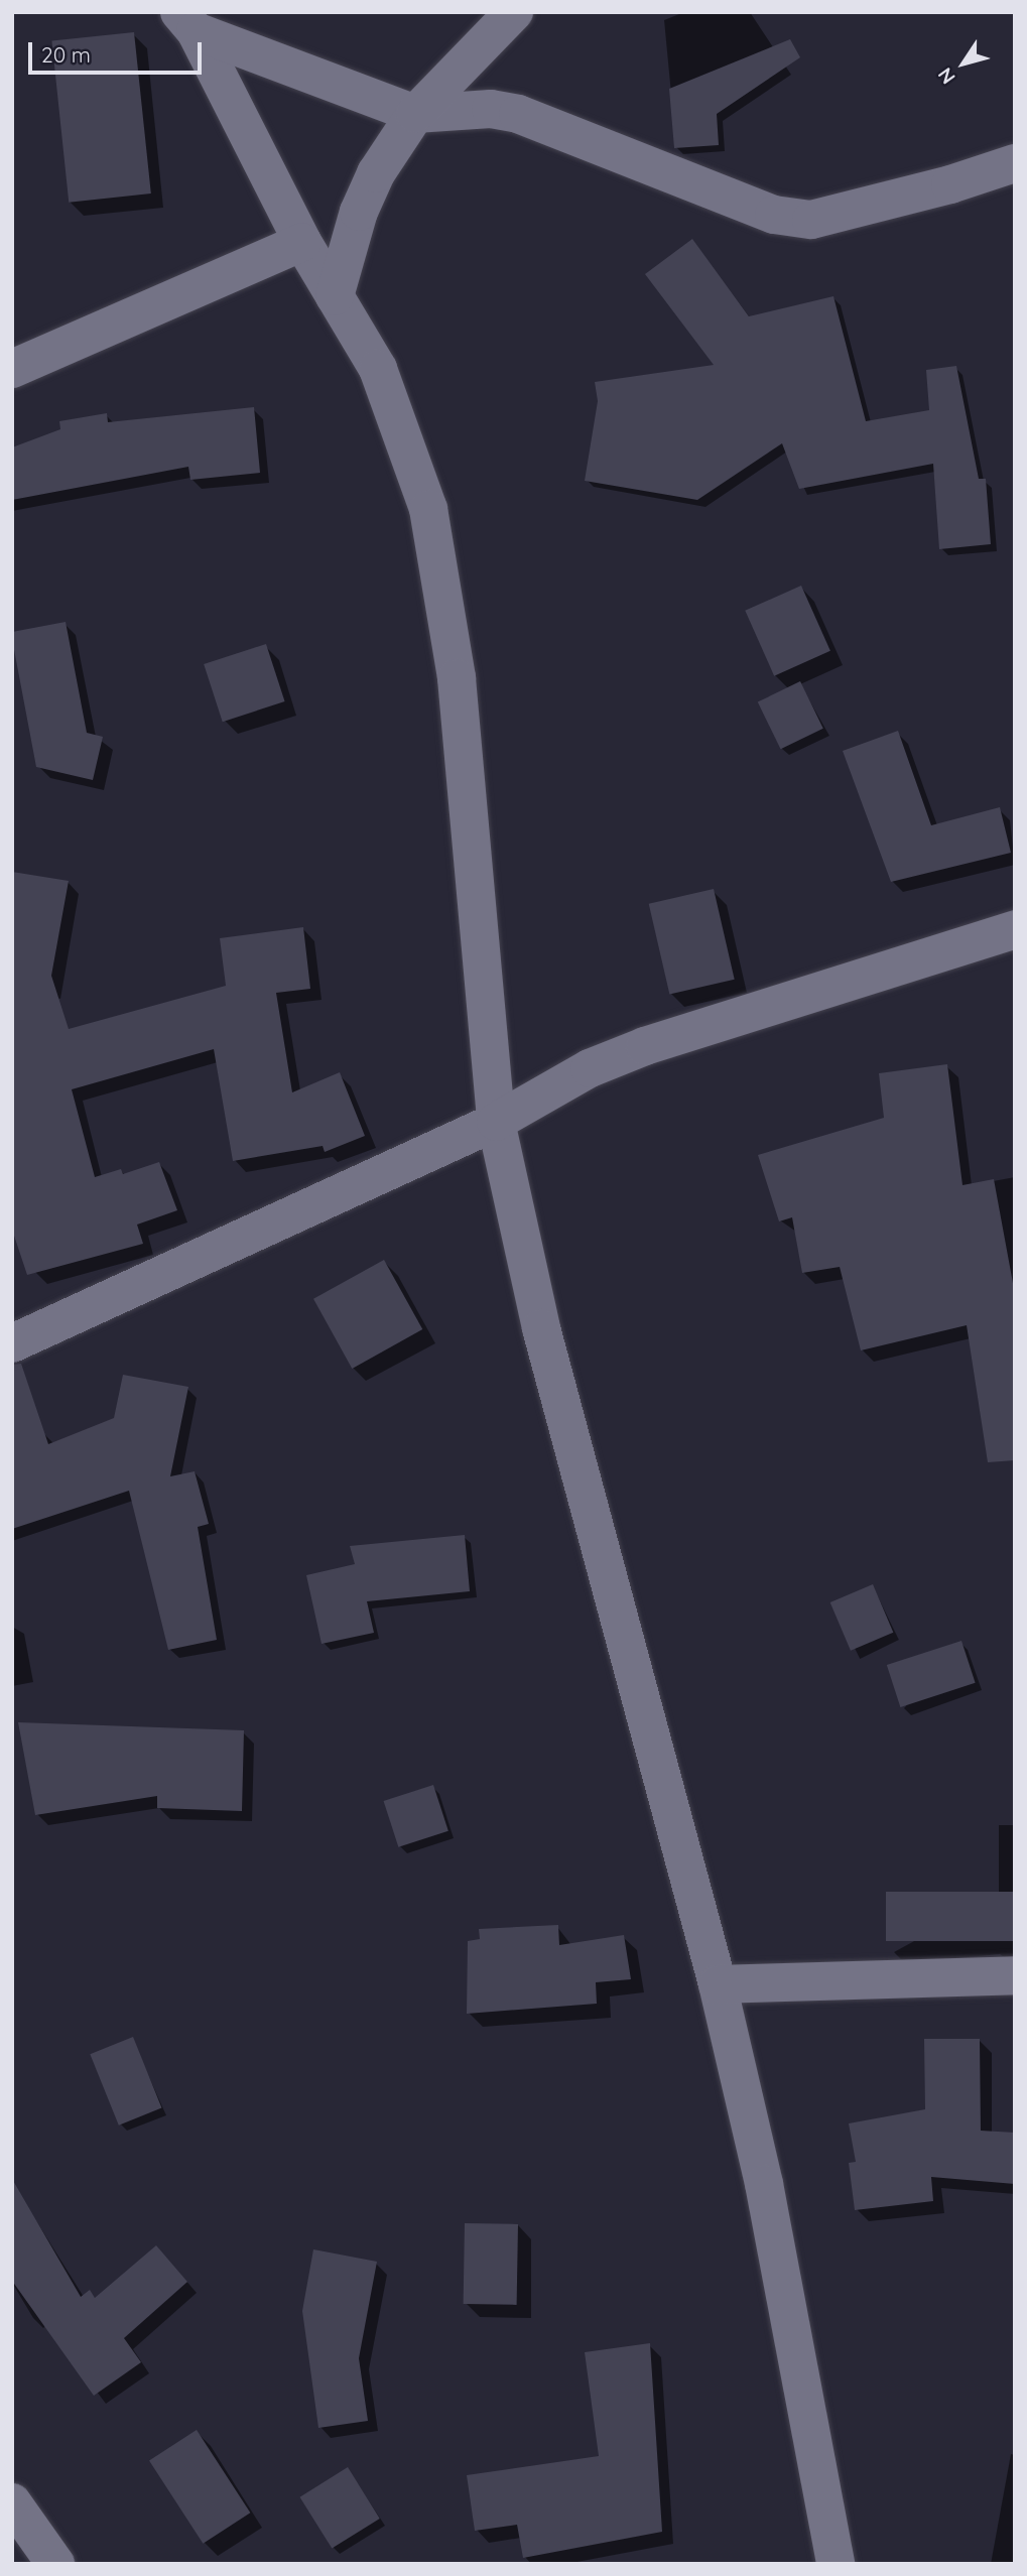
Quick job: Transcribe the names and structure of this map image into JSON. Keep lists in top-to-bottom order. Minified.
{"scale_bar":"20 m","north":"bottom left"}
